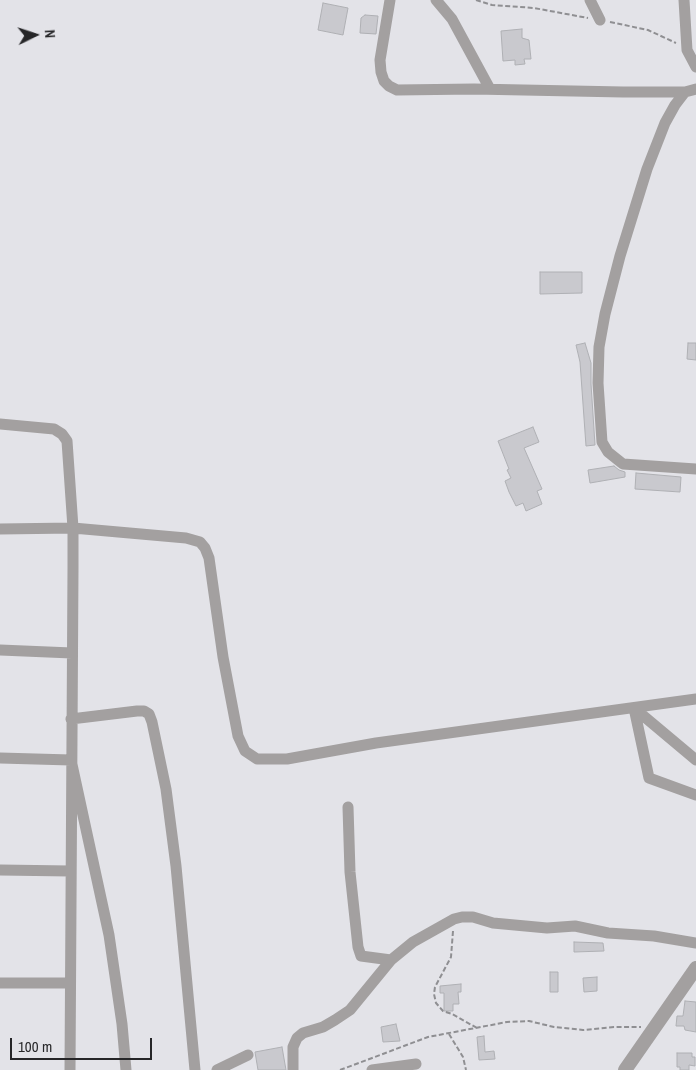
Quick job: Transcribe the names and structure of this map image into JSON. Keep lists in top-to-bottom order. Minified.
{"scale_bar":"100 m","north":"right"}
